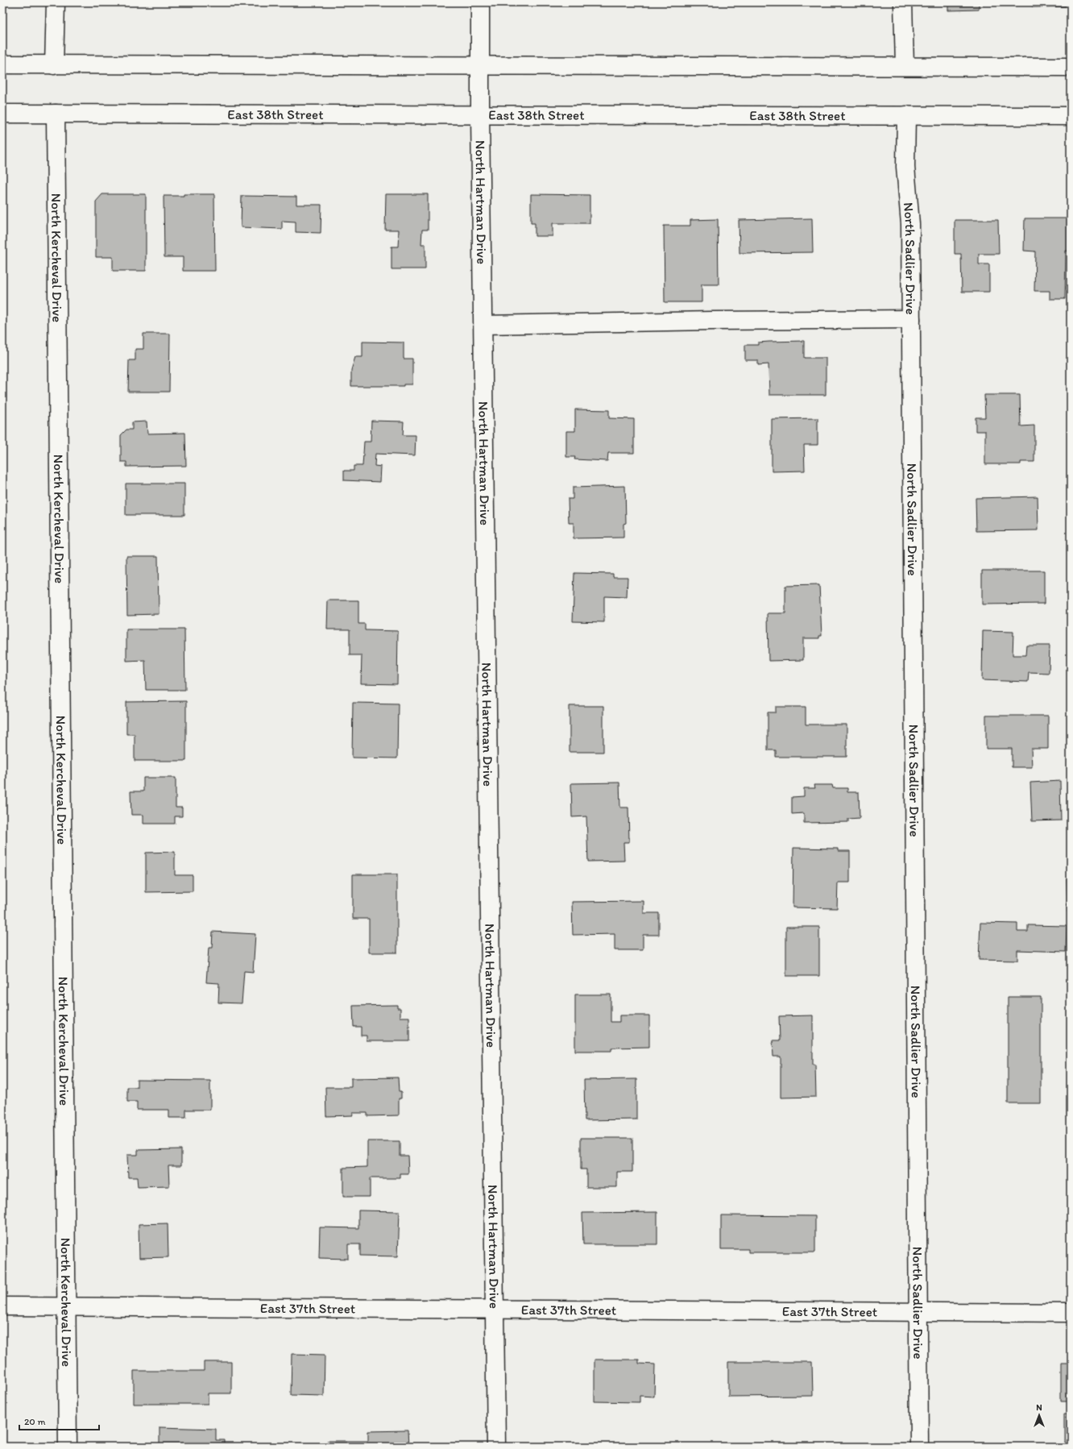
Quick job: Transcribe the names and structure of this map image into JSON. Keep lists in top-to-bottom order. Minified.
{"streets":{"street":["East 38th Street","North Hartman Drive","North Kercheval Drive","North Sadlier Drive","East 37th Street"]},"crossings":[["East 38th Street","North Hartman Drive"],["East 38th Street","North Kercheval Drive"],["East 38th Street","North Sadlier Drive"],["North Hartman Drive","East 37th Street"],["North Kercheval Drive","East 37th Street"],["North Sadlier Drive","East 37th Street"]],"scale_bar":"20 m","north":"top"}
